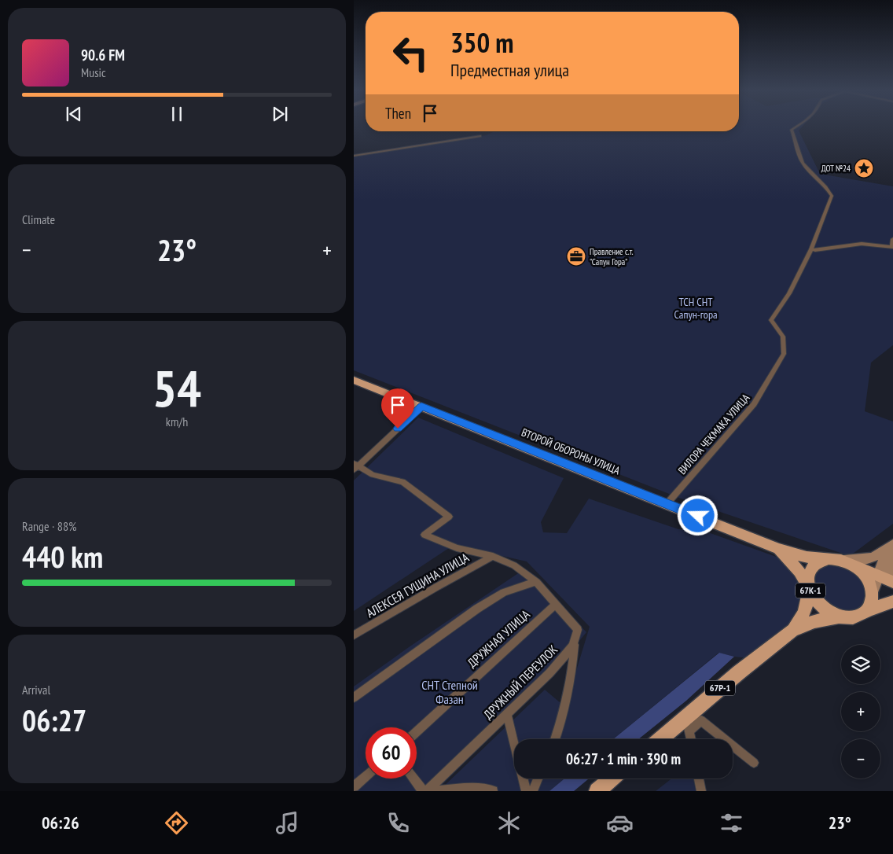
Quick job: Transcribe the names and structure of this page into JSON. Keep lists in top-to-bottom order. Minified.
{"streets":{"main road":["ВТОРОЙ ОБОРОНЫ УЛИЦА","67К-1","67Р-1"],"street":["ВИЛОРА ЧЕКМАКА УЛИЦА","АЛЕКСЕЯ ГУЩИНА УЛИЦА","ДРУЖНАЯ УЛИЦА","ДРУЖНЫЙ ПЕРЕУЛОК"]},"crossings":[["ВИЛОРА ЧЕКМАКА УЛИЦА","ВТОРОЙ ОБОРОНЫ УЛИЦА"],["ВТОРОЙ ОБОРОНЫ УЛИЦА","67К-1"],["67К-1","67Р-1"]],"parks":["ТСН СНТ Сапун-гора","СНТ Степной Фазан"],"places":{"place":["ДОТ №24"],"office":["Правление с.т. \"Сапун Гора\""]},"page":{"turn":["350 m","Предместная улица"],"song":["90.6 FM","Music"],"then":"Then","tile":["Climate",["54","km/h"],["Range · 88%","440 km"],["Arrival","06:27"]],"heat":["−","23°","+"],"map_buttons":["+","−"],"limit":"60","trip":"06:27 · 1 min · 390 m","tabs":["06:26","23°"]}}
